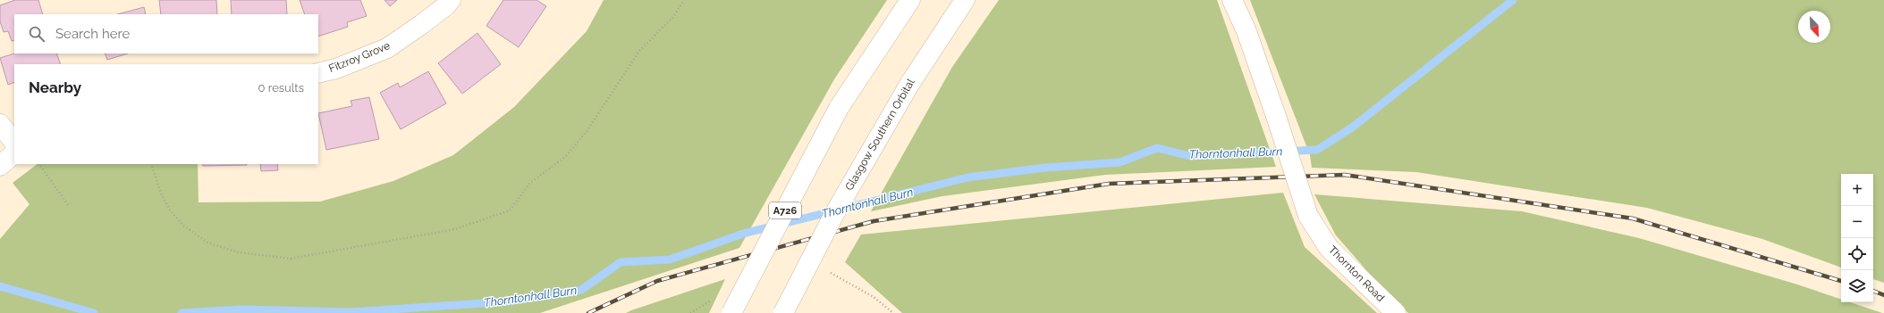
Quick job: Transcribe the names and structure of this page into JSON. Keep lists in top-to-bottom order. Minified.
{"streets":{"main road":["Fitzroy Grove","Glasgow Southern Orbital","A726","Thornton Road"]},"water":["Thorntonhall Burn"],"north":"bottom right","page":{"search":"Search here","heading":["Nearby","0 results"],"map_buttons":["+","−"]}}
